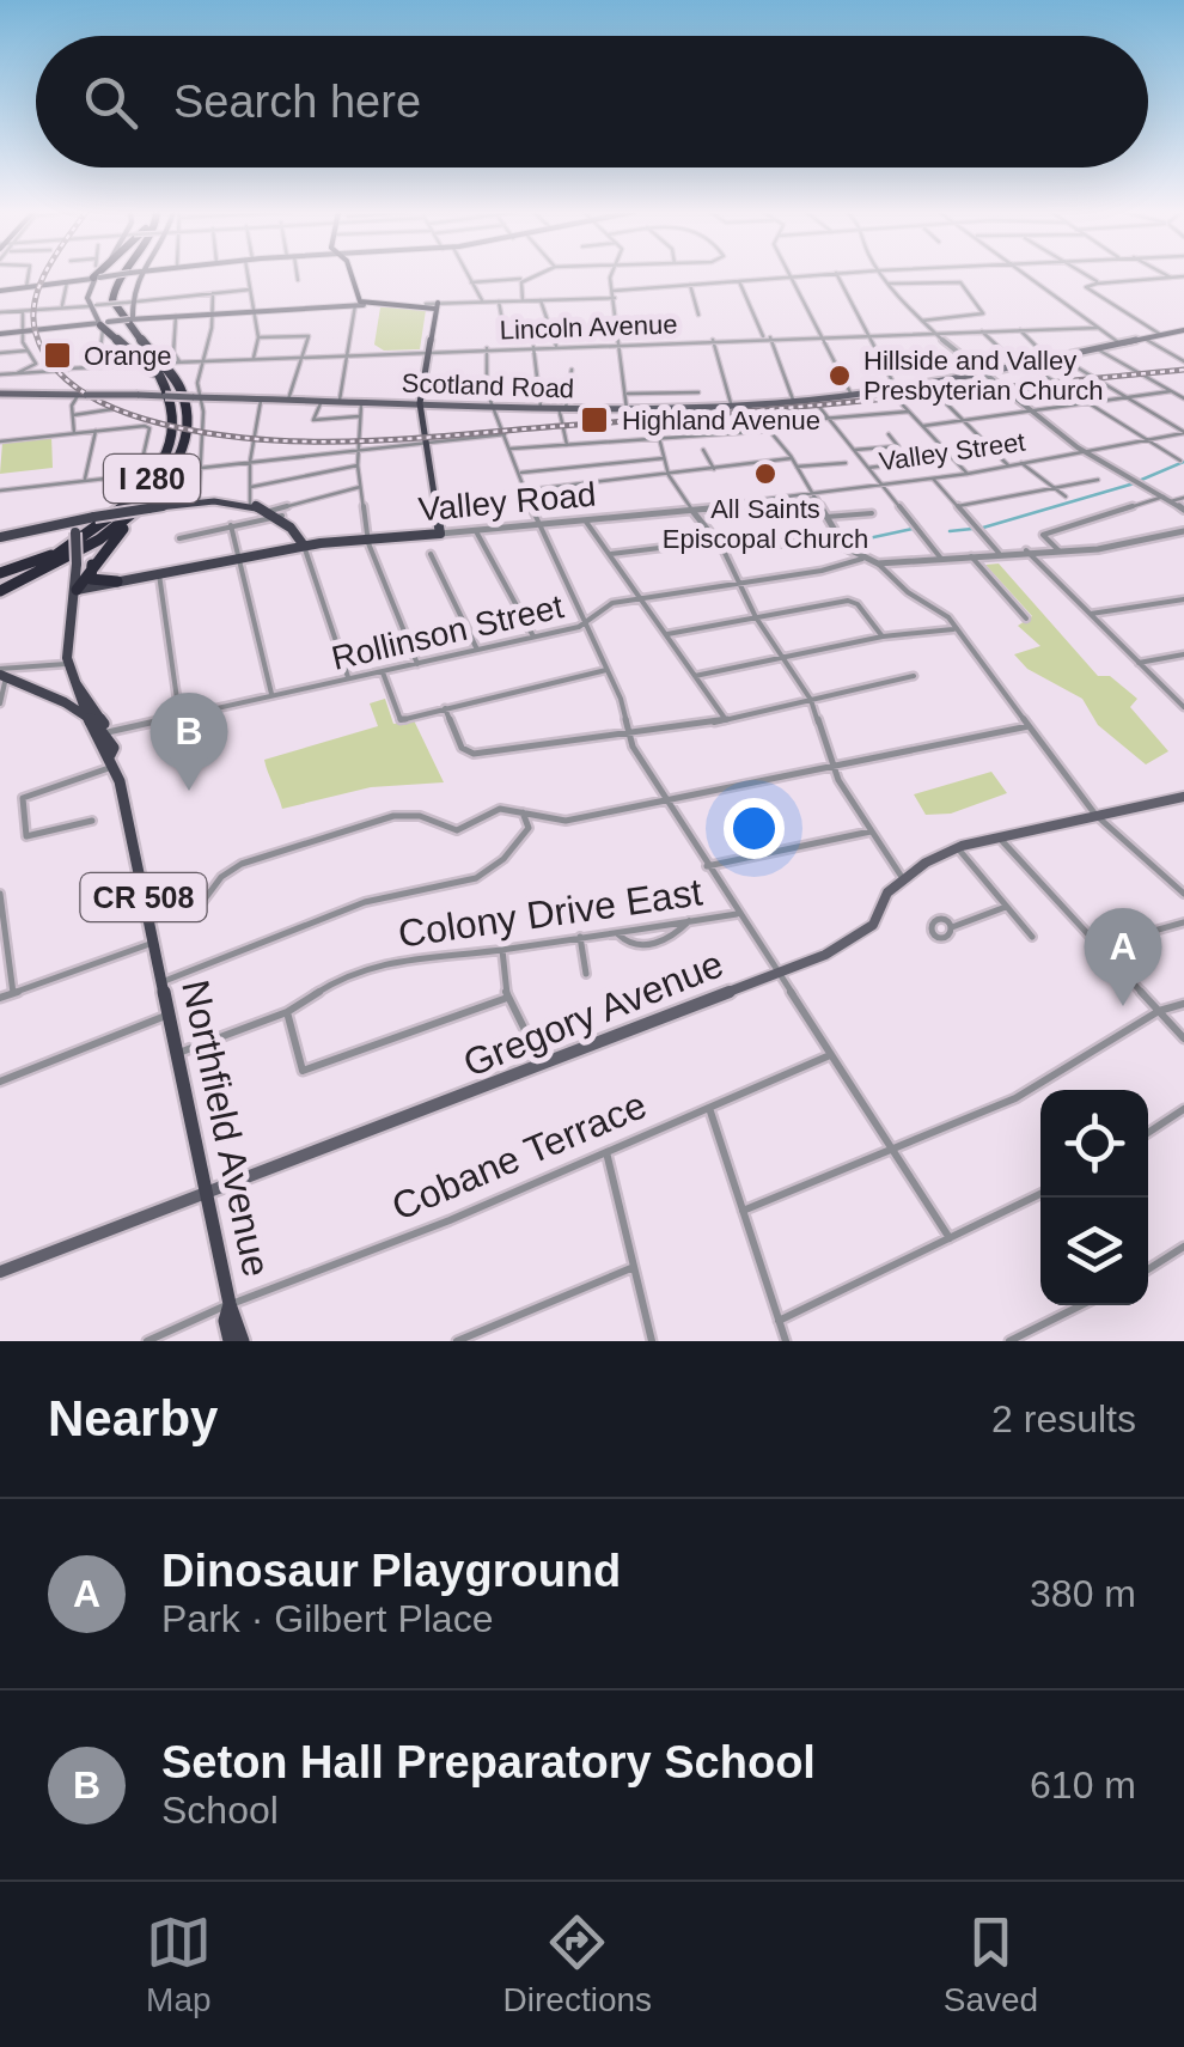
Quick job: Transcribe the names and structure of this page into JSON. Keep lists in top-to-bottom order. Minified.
{"streets":{"highway":["I 280"],"main road":["Scotland Road","Valley Road","CR 508","Gregory Avenue","Northfield Avenue"],"street":["Lincoln Avenue","Valley Street","Rollinson Street","Colony Drive East","Cobane Terrace"]},"crossings":[["Scotland Road","I 280"],["Valley Street","Valley Road"],["I 280","CR 508"],["Valley Road","CR 508"],["Rollinson Street","CR 508"],["Rollinson Street","Northfield Avenue"],["CR 508","Northfield Avenue"],["Colony Drive East","Northfield Avenue"],["Gregory Avenue","Northfield Avenue"],["Northfield Avenue","Cobane Terrace"]],"places":{"transit":["Orange","Highland Avenue"],"other":["Hillside and Valley Presbyterian Church","All Saints Episcopal Church"]},"page":{"search":"Search here","pins":["B","A"],"heading":["Nearby","2 results"],"list":[{"mark":"A","name":"Dinosaur Playground","note":"Park · Gilbert Place","value":"380 m"},{"mark":"B","name":"Seton Hall Preparatory School","note":"School","value":"610 m"}],"nav":["Map","Directions","Saved"]}}
